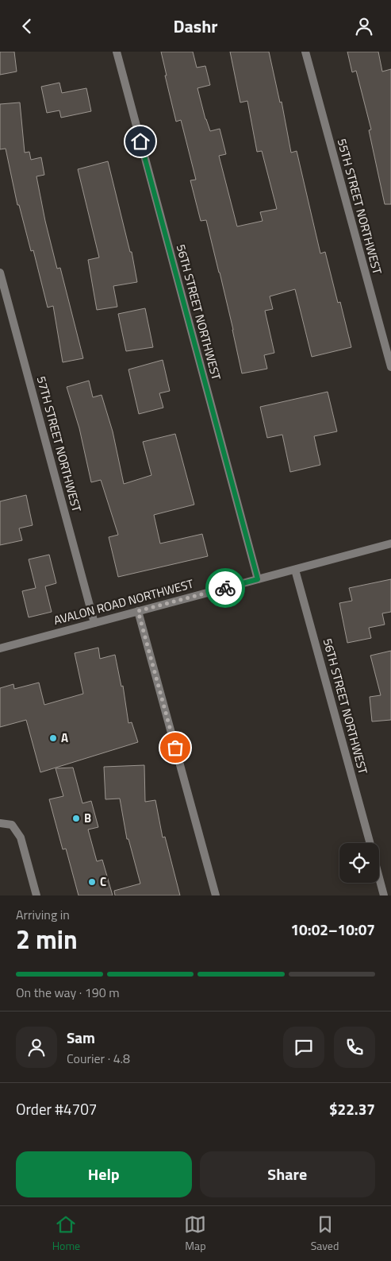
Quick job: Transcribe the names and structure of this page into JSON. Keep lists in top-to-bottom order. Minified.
{"streets":{"street":["55TH STREET NORTHWEST","56TH STREET NORTHWEST","57TH STREET NORTHWEST","AVALON ROAD NORTHWEST"]},"crossings":[["56TH STREET NORTHWEST","AVALON ROAD NORTHWEST"],["57TH STREET NORTHWEST","AVALON ROAD NORTHWEST"]],"places":["A","B","C"],"page":{"header":"Dashr","heading":["2 min","Arriving in","10:02–10:07"],"panel":["Sam","Courier · 4.8","Order #4707","$22.37"],"bar":"On the way · 190 m","buttons":["Help","Share"],"tabs":["Home","Map","Saved"]}}
